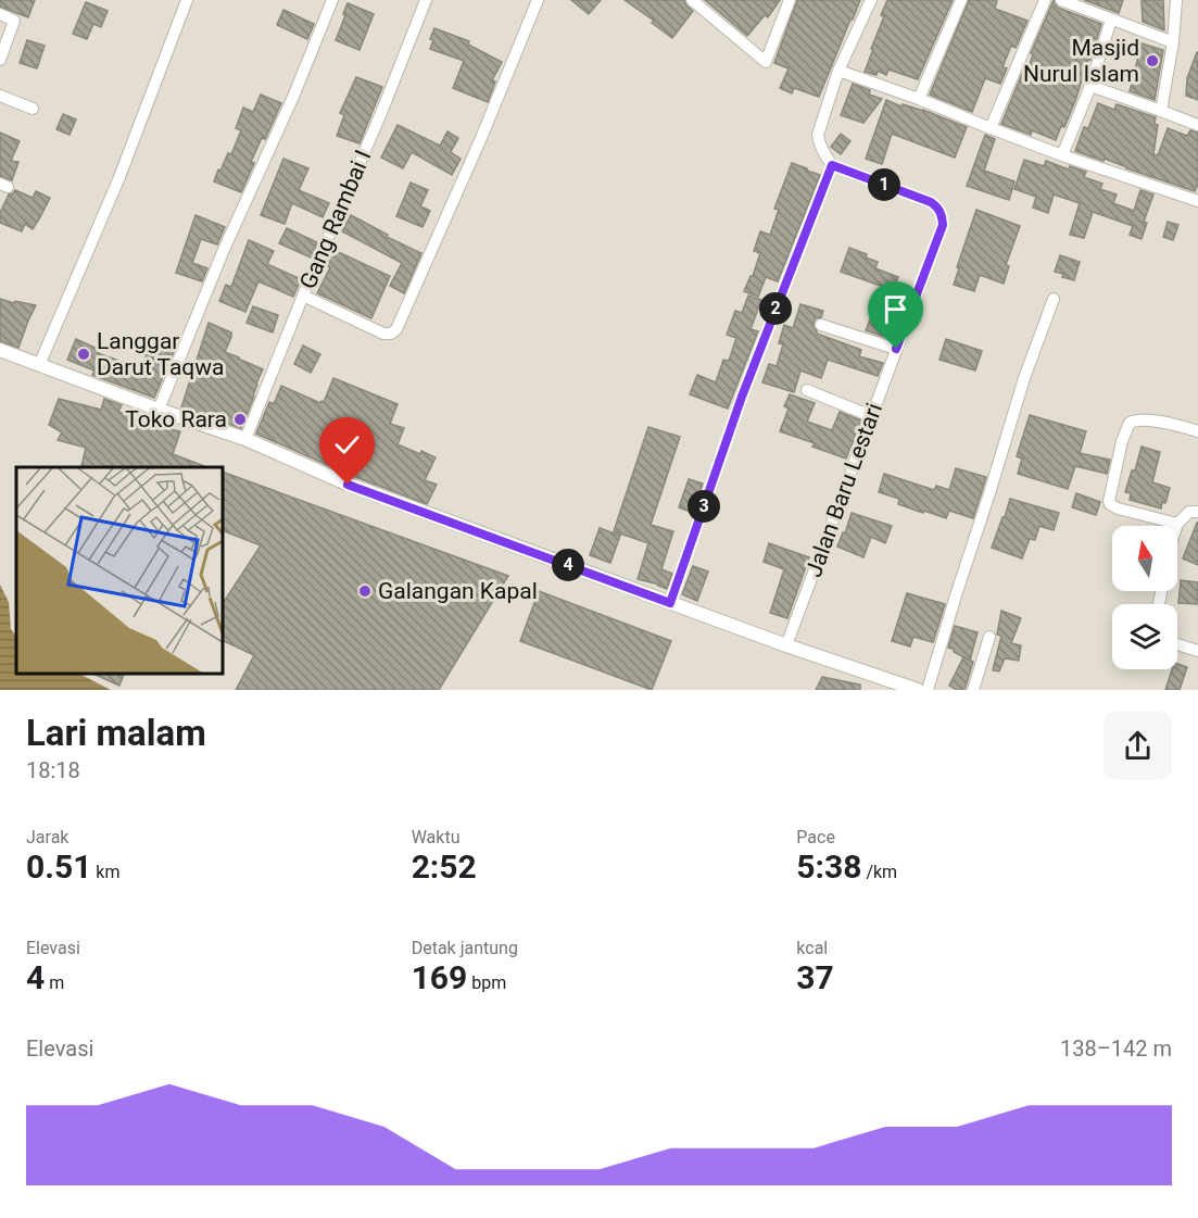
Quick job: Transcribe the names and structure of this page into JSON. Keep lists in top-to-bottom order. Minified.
{"streets":{"street":["Gang Rambai I","Jalan Baru Lestari"]},"places":["Masjid Nurul Islam","Langgar Darut Taqwa","Toko Rara","Galangan Kapal"],"north":"top","page":{"pins":["1","2","3","4"],"heading":["Lari malam","18:18"],"stats":[["Jarak","0.51 km"],["Waktu","2:52"],["Pace","5:38 /km"],["Elevasi","4 m"],["Detak jantung","169 bpm"],["kcal","37"]],"chart":["Elevasi","138–142 m"]}}
